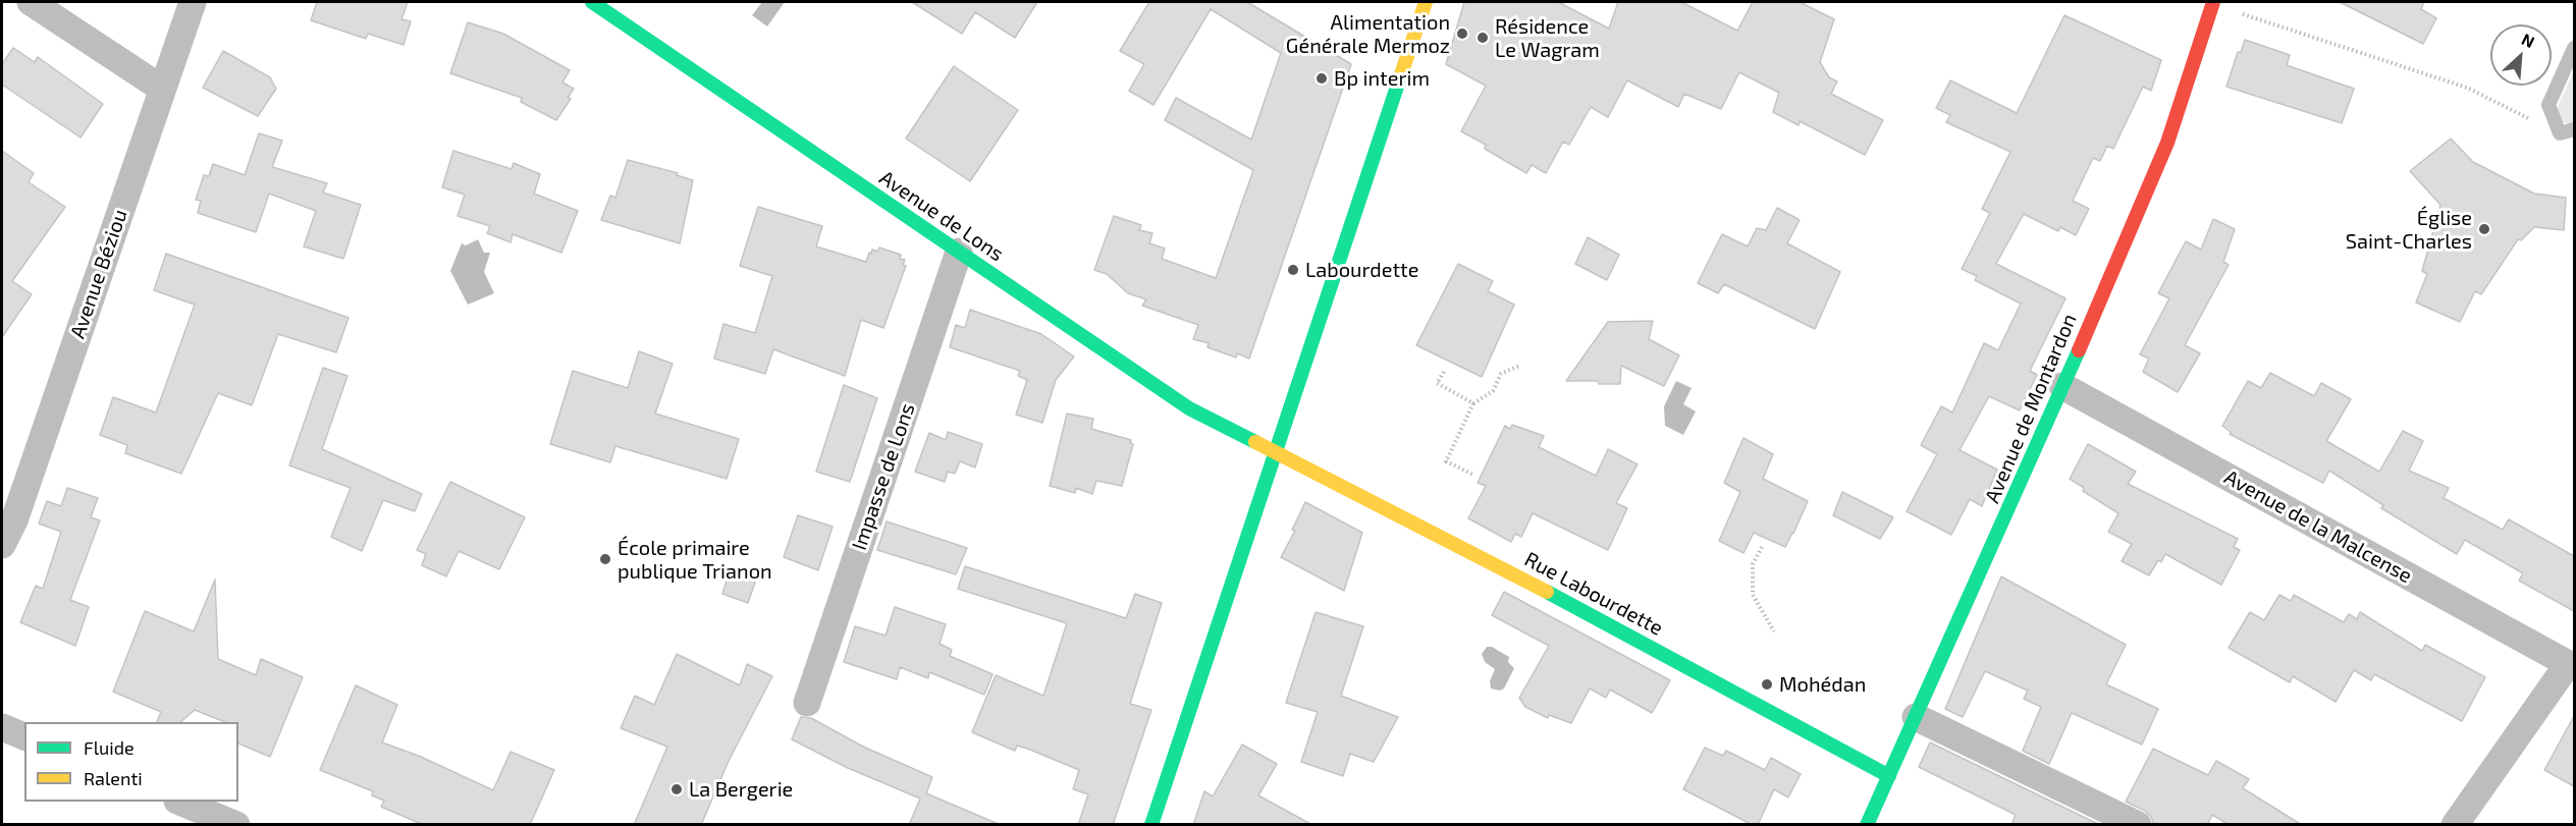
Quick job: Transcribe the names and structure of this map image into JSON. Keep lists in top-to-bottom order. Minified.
{"streets":{"street":["Avenue de Lons","Avenue Béziou","Avenue de Montardon","Impasse de Lons","Avenue de la Malcense","Rue Labourdette"]},"crossings":[["Avenue de Lons","Impasse de Lons"],["Avenue de Lons","Rue Labourdette"],["Avenue de Montardon","Avenue de la Malcense"],["Avenue de Montardon","Rue Labourdette"]],"places":["Alimentation Générale Mermoz","Résidence Le Wagram","Bp interim","Église Saint-Charles","Labourdette","École primaire publique Trianon","Mohédan","La Bergerie"],"legend":["Fluide","Ralenti"],"north":"top right"}
